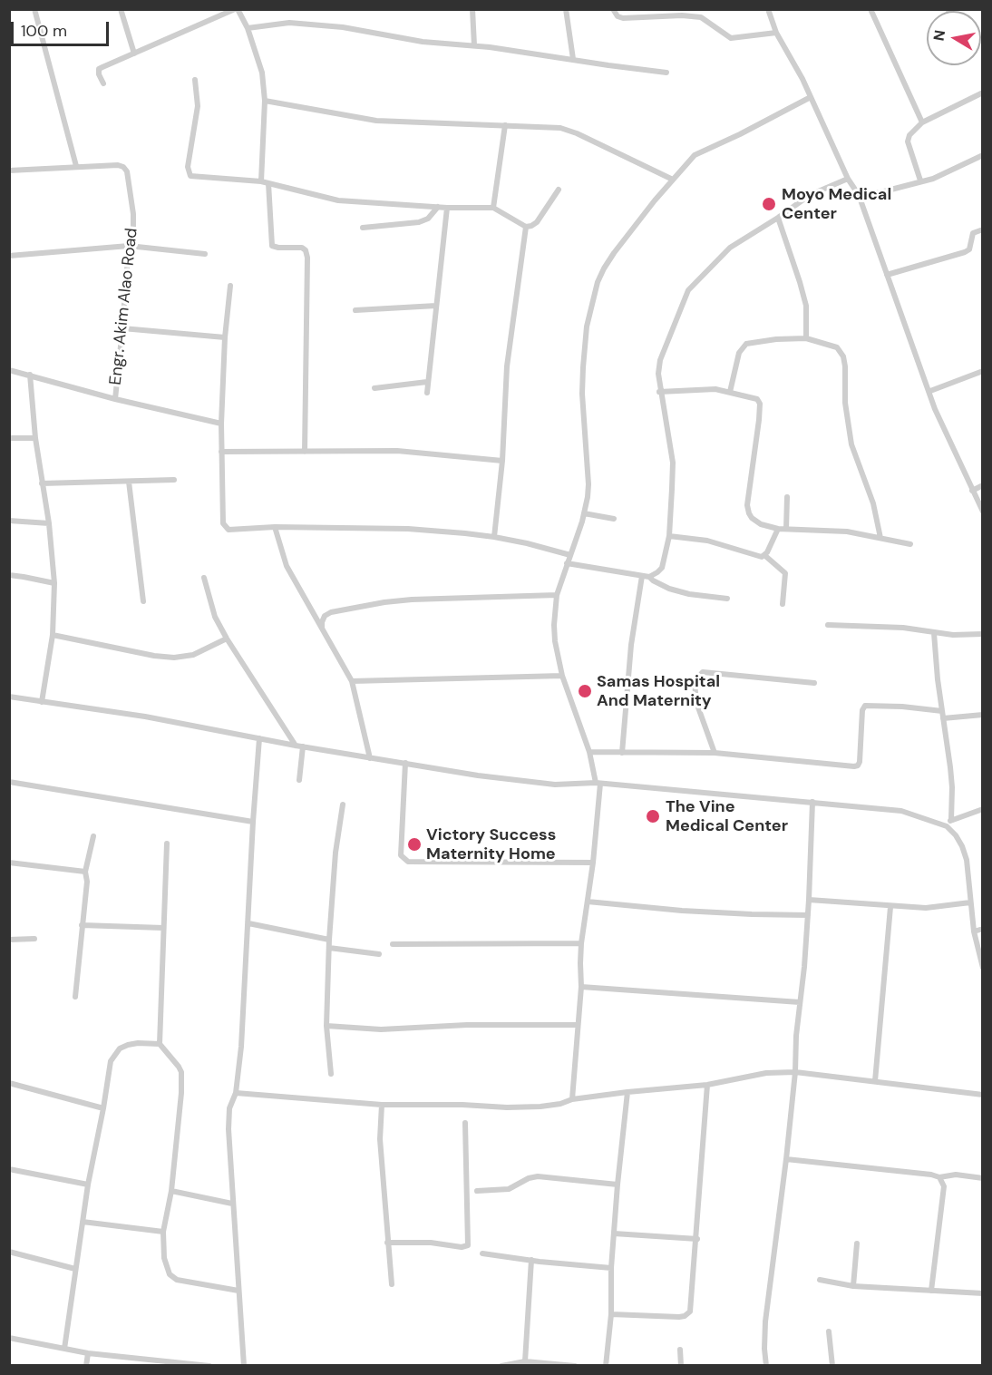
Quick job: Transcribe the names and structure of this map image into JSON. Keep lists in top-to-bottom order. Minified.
{"streets":{"street":["Engr. Akim Alao Road"]},"places":["Moyo Medical Center","Samas Hospital And Maternity","The Vine Medical Center","Victory Success Maternity Home"],"scale_bar":"100 m","north":"left"}
